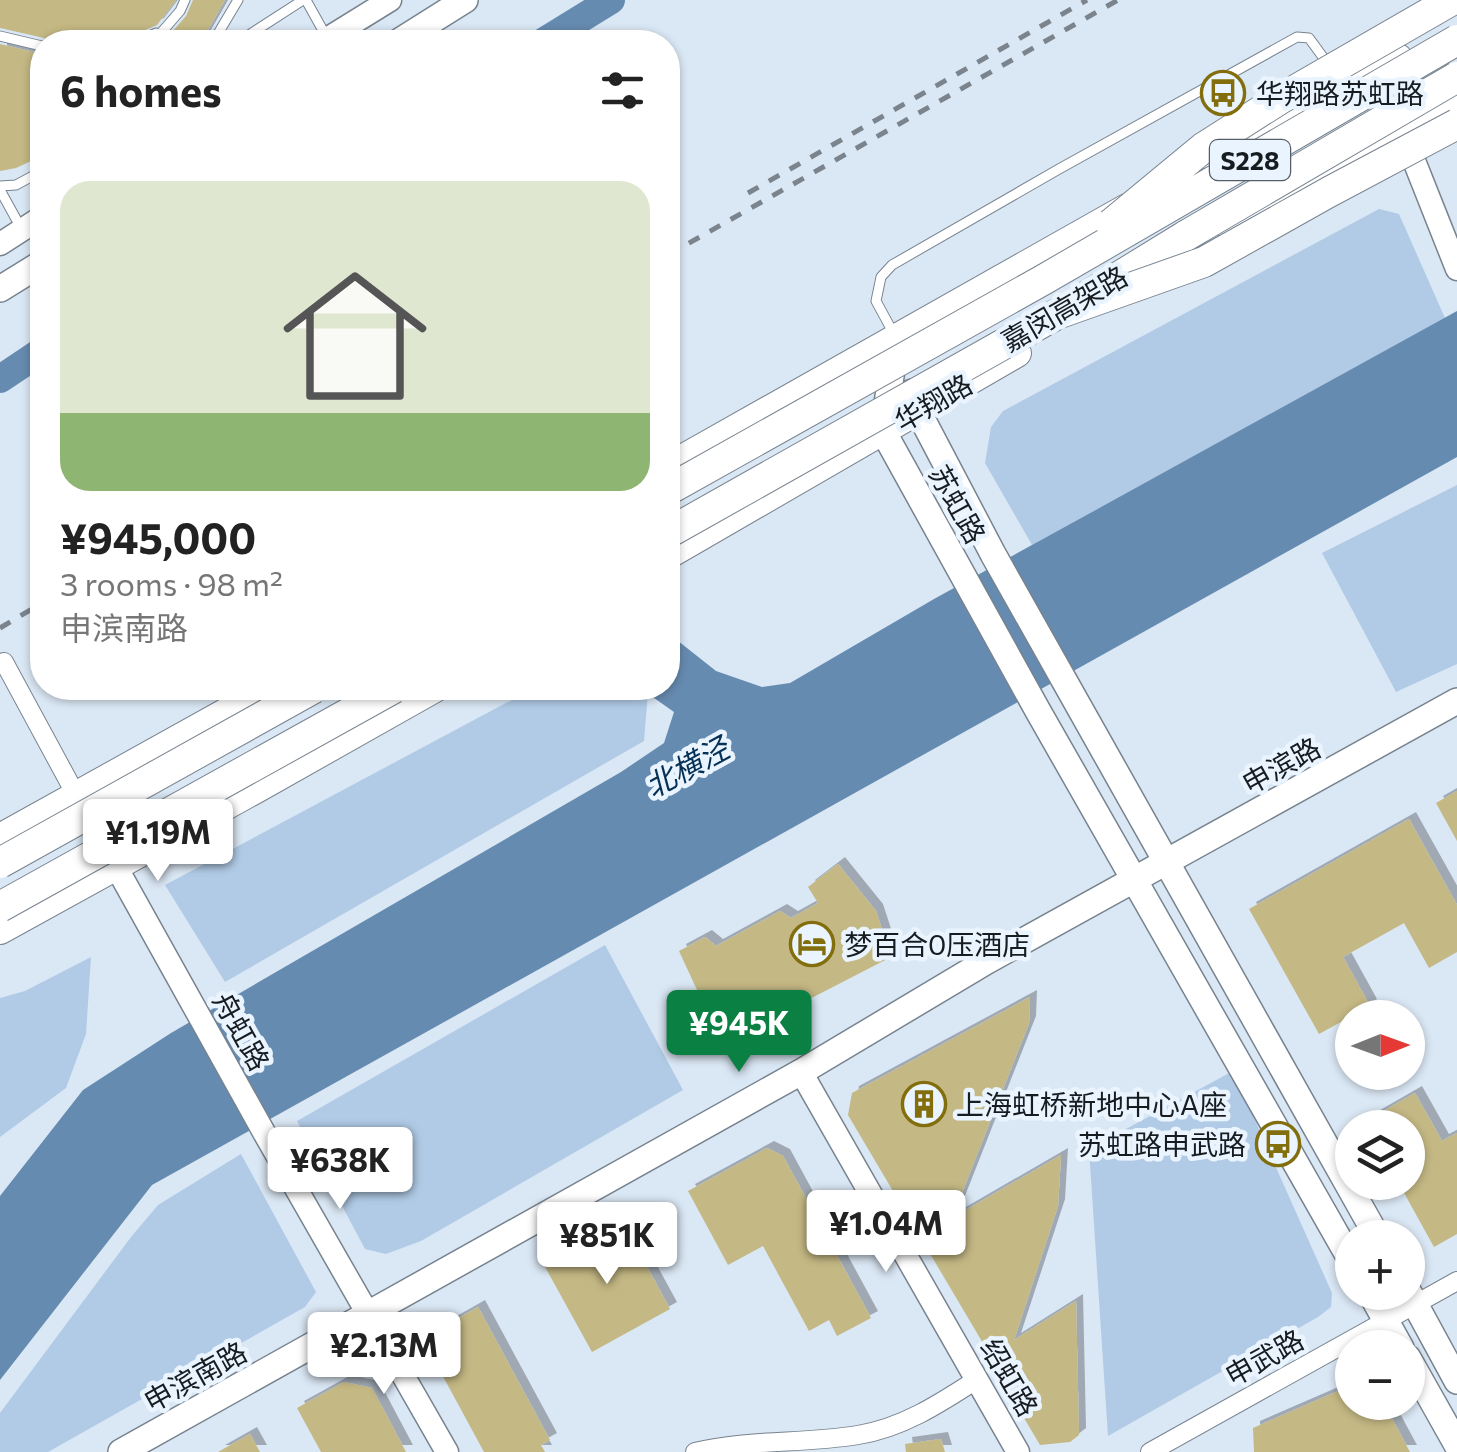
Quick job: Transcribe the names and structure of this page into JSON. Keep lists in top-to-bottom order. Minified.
{"streets":{"highway":["S228","嘉闵高架路"],"main road":["华翔路","苏虹路","申滨路","申滨南路"],"street":["舟虹路","申武路","绍虹路"]},"crossings":[["华翔路","苏虹路"],["苏虹路","申滨路"],["苏虹路","申滨南路"],["申滨路","申滨南路"],["舟虹路","申滨南路"],["申滨南路","绍虹路"]],"water":["北横泾"],"places":{"bus stop":["华翔路苏虹路","苏虹路申武路"],"hotel":["梦百合0压酒店"],"building":["上海虹桥新地中心A座"]},"north":"right","page":{"heading":"6 homes","list":[{"name":"¥945,000","note":"3 rooms · 98 m² · 申滨南路"}],"price":["¥1.19M","¥945K","¥638K","¥1.04M","¥851K","¥2.13M"],"map_buttons":["+","−"]}}
